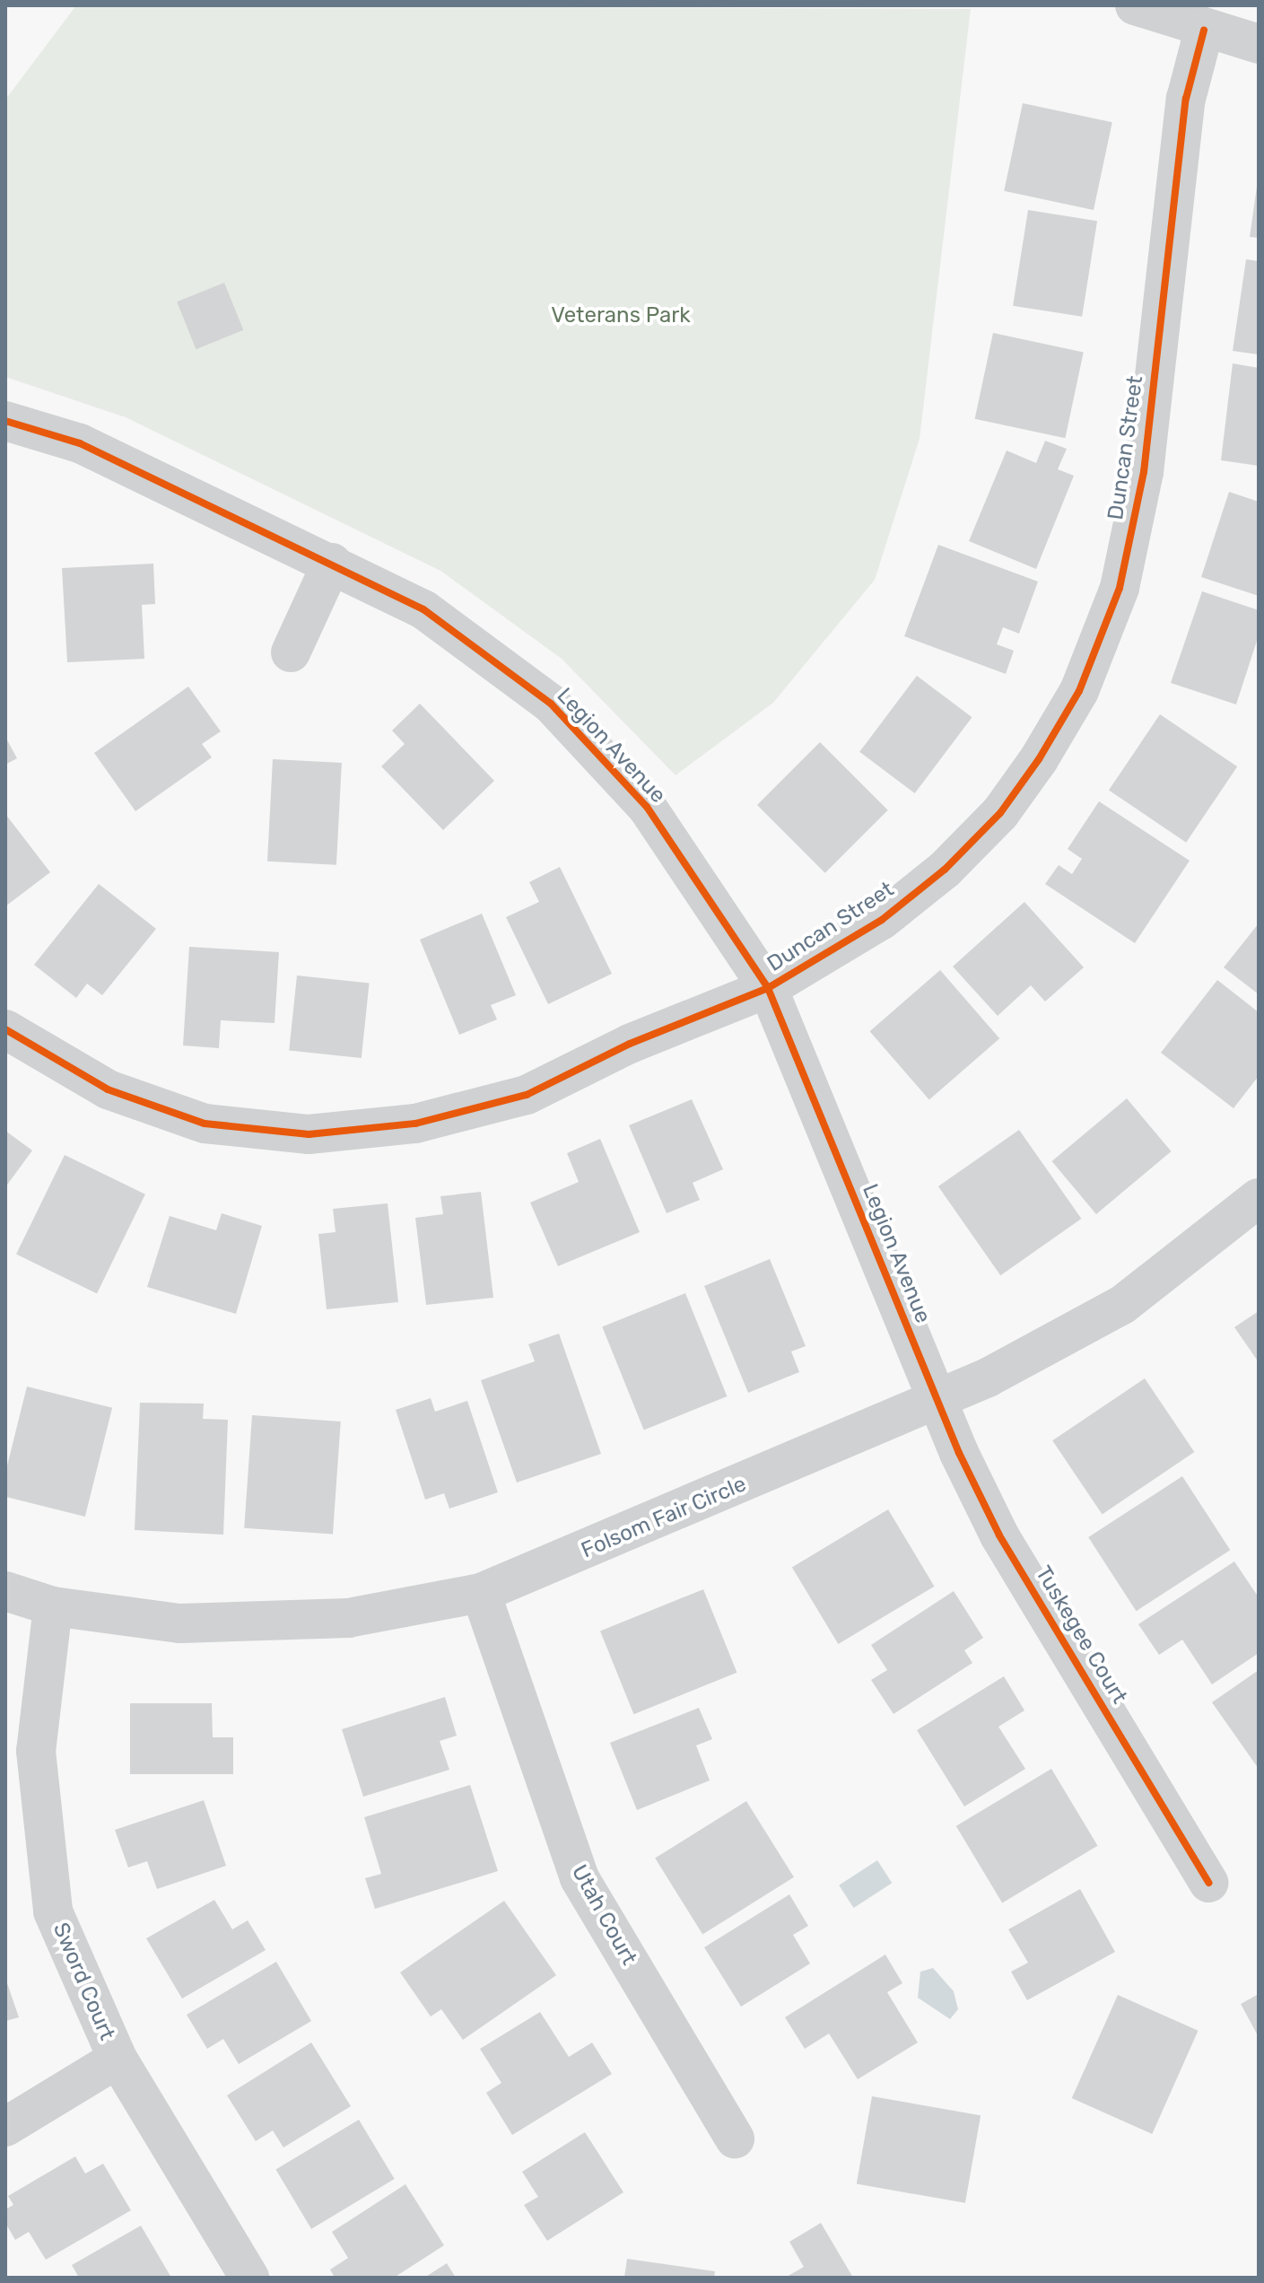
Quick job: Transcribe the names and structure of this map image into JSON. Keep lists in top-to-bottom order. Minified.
{"streets":{"street":["Duncan Street","Legion Avenue","Folsom Fair Circle","Tuskegee Court","Utah Court","Sword Court"]},"crossings":[["Duncan Street","Legion Avenue"],["Legion Avenue","Folsom Fair Circle"],["Legion Avenue","Tuskegee Court"],["Folsom Fair Circle","Tuskegee Court"],["Folsom Fair Circle","Utah Court"],["Folsom Fair Circle","Sword Court"]],"parks":["Veterans Park"]}
